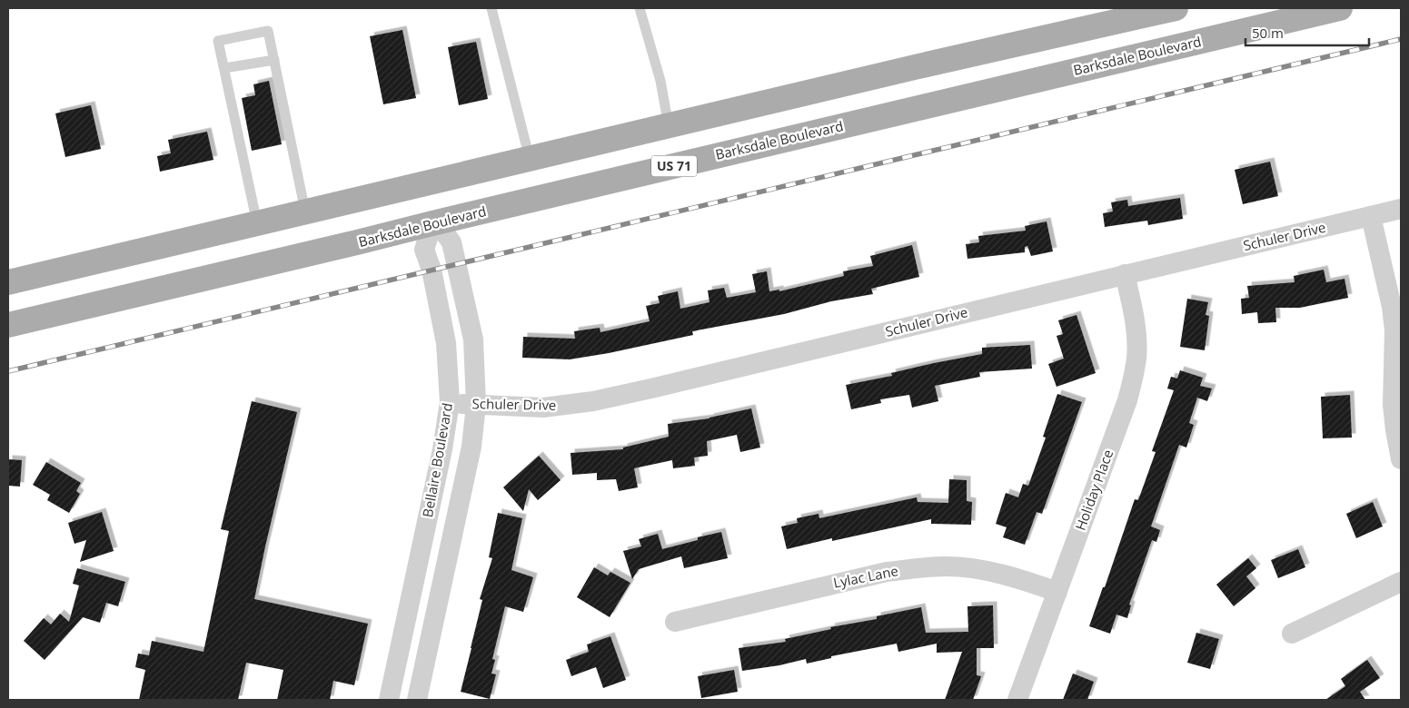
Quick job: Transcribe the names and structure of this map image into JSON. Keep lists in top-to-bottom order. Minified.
{"streets":{"main road":["Barksdale Boulevard","US 71"],"street":["Schuler Drive","Bellaire Boulevard","Holiday Place","Lylac Lane"]},"crossings":[["Barksdale Boulevard","Bellaire Boulevard"],["Schuler Drive","Bellaire Boulevard"],["Schuler Drive","Holiday Place"],["Holiday Place","Lylac Lane"]],"scale_bar":"50 m"}
